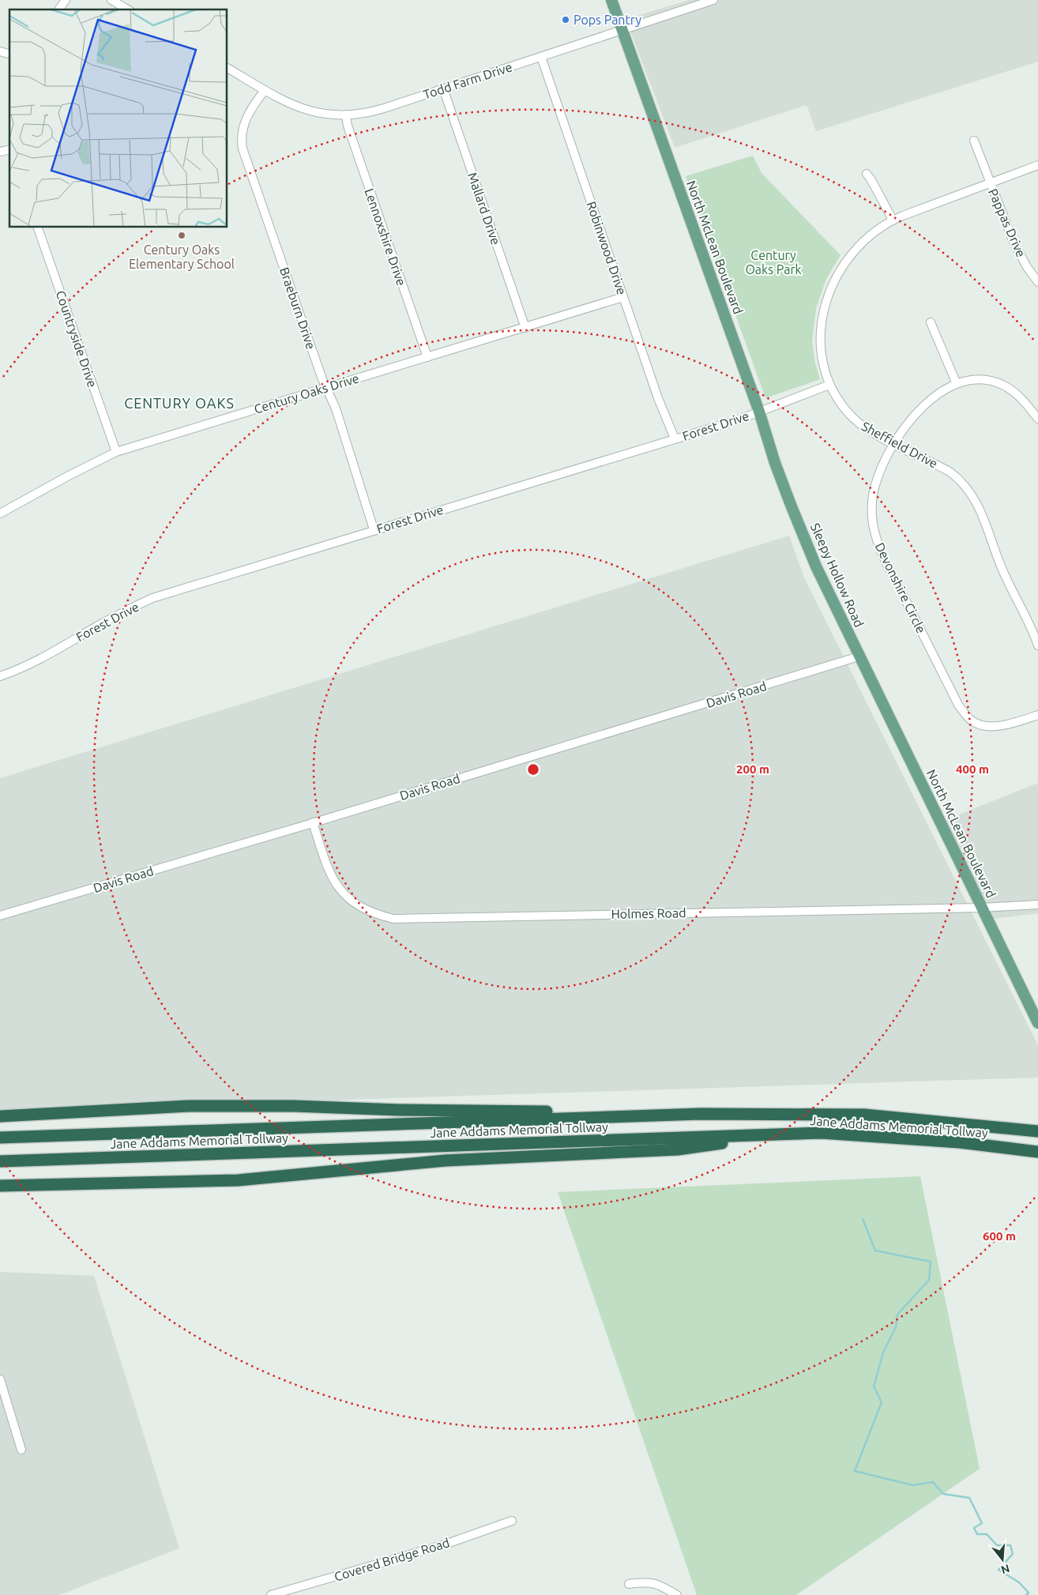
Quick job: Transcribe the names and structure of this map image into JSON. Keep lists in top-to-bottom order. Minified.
{"streets":{"highway":["Jane Addams Memorial Tollway"],"main road":["North McLean Boulevard","Sleepy Hollow Road"],"street":["Todd Farm Drive","Mallard Drive","Pappas Drive","Lennoxshire Drive","Robinwood Drive","Braeburn Drive","Countryside Drive","Century Oaks Drive","Forest Drive","Sheffield Drive","Devonshire Circle","Davis Road","Holmes Road","Covered Bridge Road"]},"crossings":[["Todd Farm Drive","Mallard Drive"],["Todd Farm Drive","Lennoxshire Drive"],["Todd Farm Drive","North McLean Boulevard"],["Todd Farm Drive","Robinwood Drive"],["Todd Farm Drive","Braeburn Drive"],["Mallard Drive","Century Oaks Drive"],["Pappas Drive","Sheffield Drive"],["Lennoxshire Drive","Century Oaks Drive"],["North McLean Boulevard","Forest Drive"],["North McLean Boulevard","Sleepy Hollow Road"],["North McLean Boulevard","Davis Road"],["North McLean Boulevard","Holmes Road"],["Robinwood Drive","Century Oaks Drive"],["Robinwood Drive","Forest Drive"],["Braeburn Drive","Century Oaks Drive"],["Braeburn Drive","Forest Drive"],["Countryside Drive","Century Oaks Drive"],["Forest Drive","Sheffield Drive"],["Sheffield Drive","Devonshire Circle"],["Sleepy Hollow Road","Davis Road"],["Davis Road","Holmes Road"]],"districts":["CENTURY OAKS"],"parks":["Century Oaks Park"],"places":["Pops Pantry","Century Oaks Elementary School"],"north":"bottom","rings":["200 m","400 m","600 m"]}
